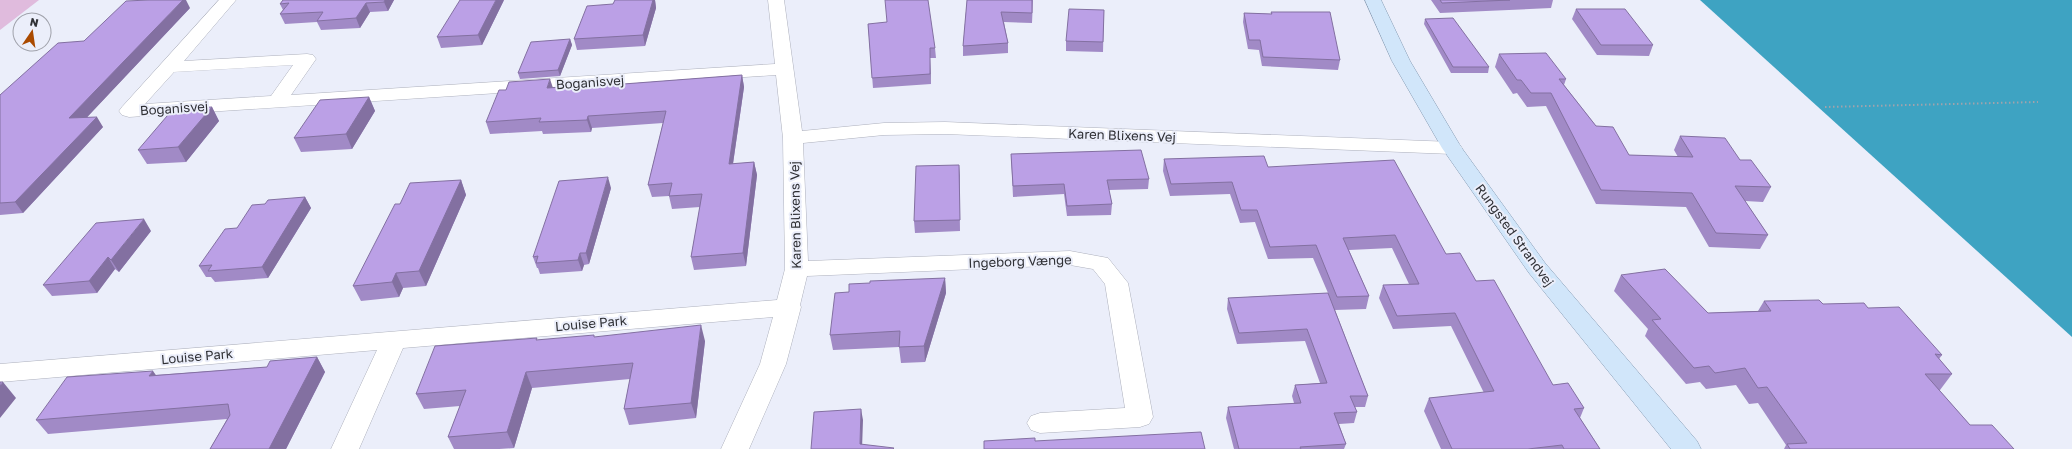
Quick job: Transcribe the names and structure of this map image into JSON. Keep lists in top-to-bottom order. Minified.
{"streets":{"main road":["Rungsted Strandvej"],"street":["Boganisvej","Karen Blixens Vej","Ingeborg Vænge","Louise Park"]},"crossings":[["Boganisvej","Karen Blixens Vej"],["Karen Blixens Vej","Rungsted Strandvej"],["Karen Blixens Vej","Ingeborg Vænge"],["Karen Blixens Vej","Louise Park"]],"north":"top"}
